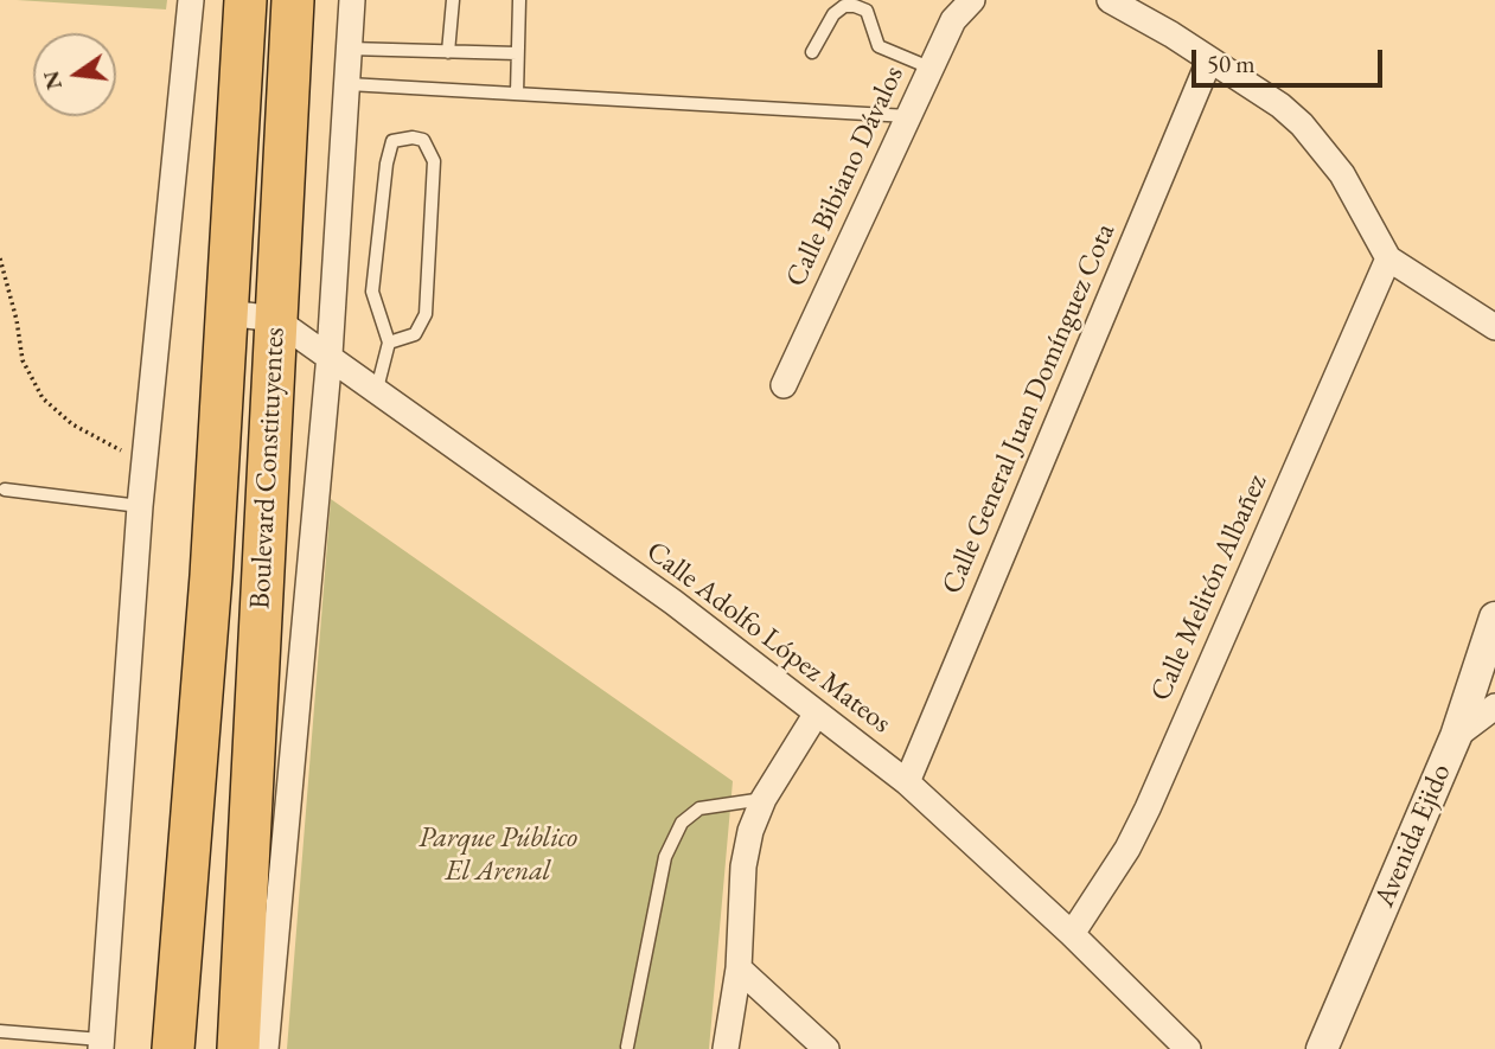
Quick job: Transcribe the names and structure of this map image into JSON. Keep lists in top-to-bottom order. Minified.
{"streets":{"highway":["Boulevard Constituyentes"],"street":["Calle Bibiano Dávalos","Calle General Juan Domínguez Cota","Calle Melitón Albañez","Calle Adolfo López Mateos","Avenida Ejido"]},"crossings":[["Calle General Juan Domínguez Cota","Calle Adolfo López Mateos"],["Boulevard Constituyentes","Calle Adolfo López Mateos"],["Calle Melitón Albañez","Calle Adolfo López Mateos"]],"parks":["Parque Público El Arenal"],"scale_bar":"50 m","north":"left"}
